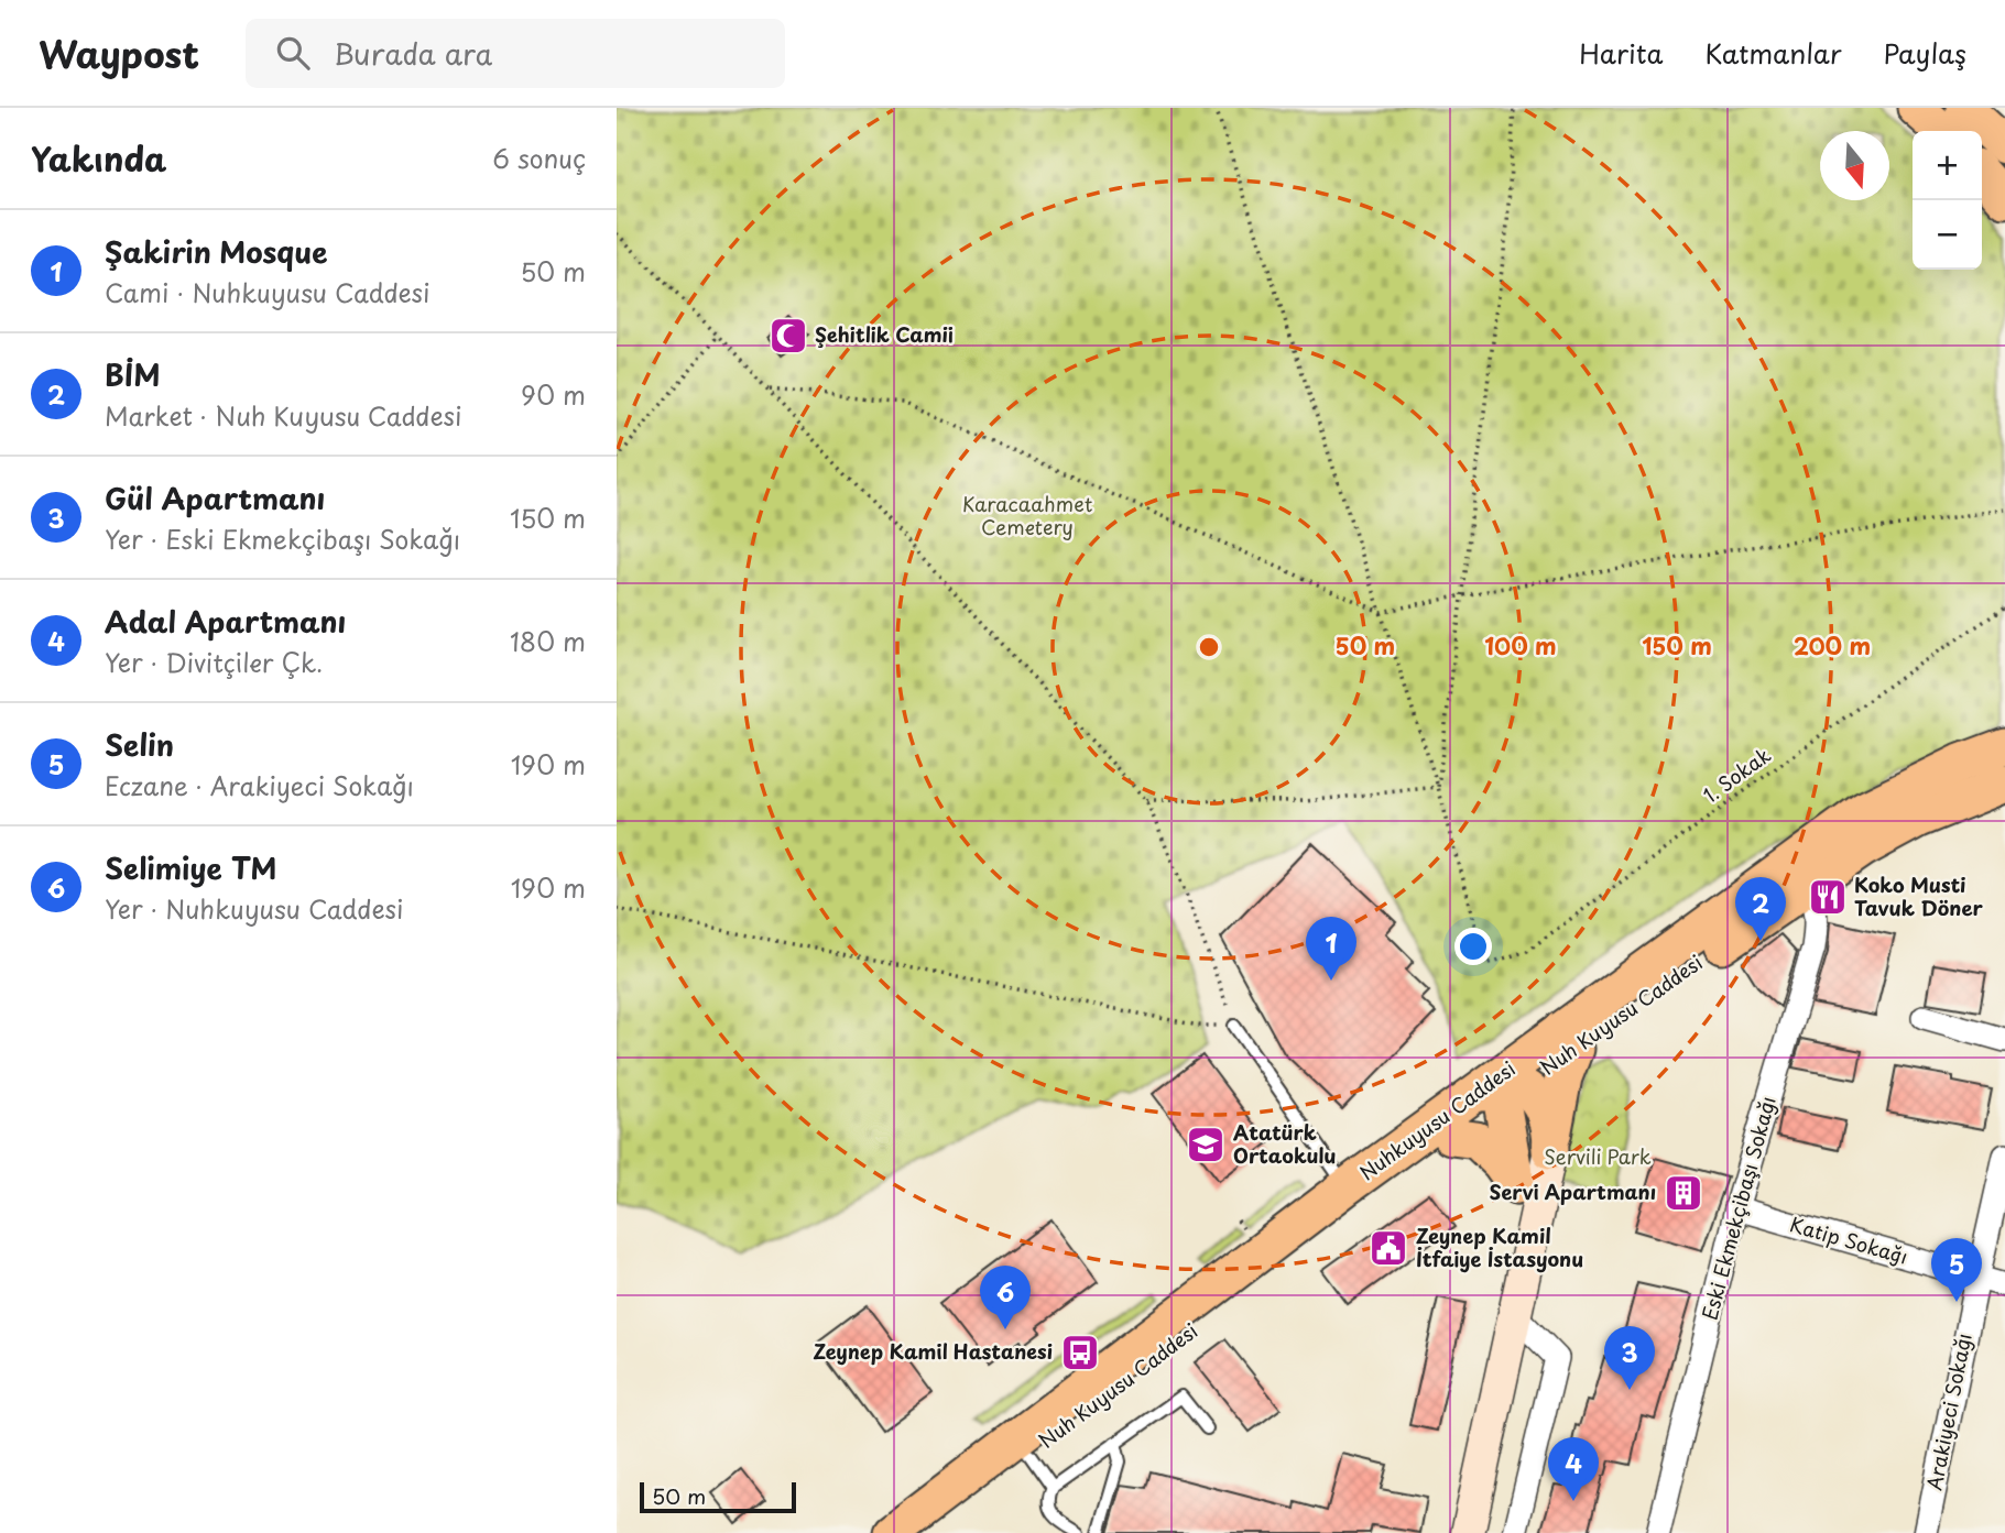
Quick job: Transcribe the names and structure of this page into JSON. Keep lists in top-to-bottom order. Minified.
{"streets":{"main road":["Nuh Kuyusu Caddesi","Nuhkuyusu Caddesi"],"street":["Eski Ekmekçibaşı Sokağı","Katip Sokağı","Arakiyeci Sokağı"],"path":["1. Sokak"]},"crossings":[["Nuh Kuyusu Caddesi","Nuhkuyusu Caddesi"],["Nuh Kuyusu Caddesi","Eski Ekmekçibaşı Sokağı"],["Eski Ekmekçibaşı Sokağı","Katip Sokağı"],["Katip Sokağı","Arakiyeci Sokağı"]],"parks":["Karacaahmet Cemetery","Servili Park"],"places":{"mosque":["Şehitlik Camii"],"restaurant":["Koko Musti Tavuk Döner"],"school or university":["Atatürk Ortaokulu"],"building":["Servi Apartmanı"],"public building":["Zeynep Kamil İtfaiye İstasyonu"],"bus stop":["Zeynep Kamil Hastanesi"]},"scale_bar":"50 m","north":"bottom","page":{"header":"Waypost","search":"Burada ara","nav":["Harita","Katmanlar","Paylaş"],"heading":["Yakında","6 sonuç"],"map_buttons":["+","−"],"list":[{"mark":"1","name":"Şakirin Mosque","note":"Cami · Nuhkuyusu Caddesi","value":"50 m"},{"mark":"2","name":"BİM","note":"Market · Nuh Kuyusu Caddesi","value":"90 m"},{"mark":"3","name":"Gül Apartmanı","note":"Yer · Eski Ekmekçibaşı Sokağı","value":"150 m"},{"mark":"4","name":"Adal Apartmanı","note":"Yer · Divitçiler Çk.","value":"180 m"},{"mark":"5","name":"Selin","note":"Eczane · Arakiyeci Sokağı","value":"190 m"},{"mark":"6","name":"Selimiye TM","note":"Yer · Nuhkuyusu Caddesi","value":"190 m"}],"pins":["2","1","5","6","3","4"],"scale":"50 m"},"rings":["50 m","100 m","150 m","200 m"]}
